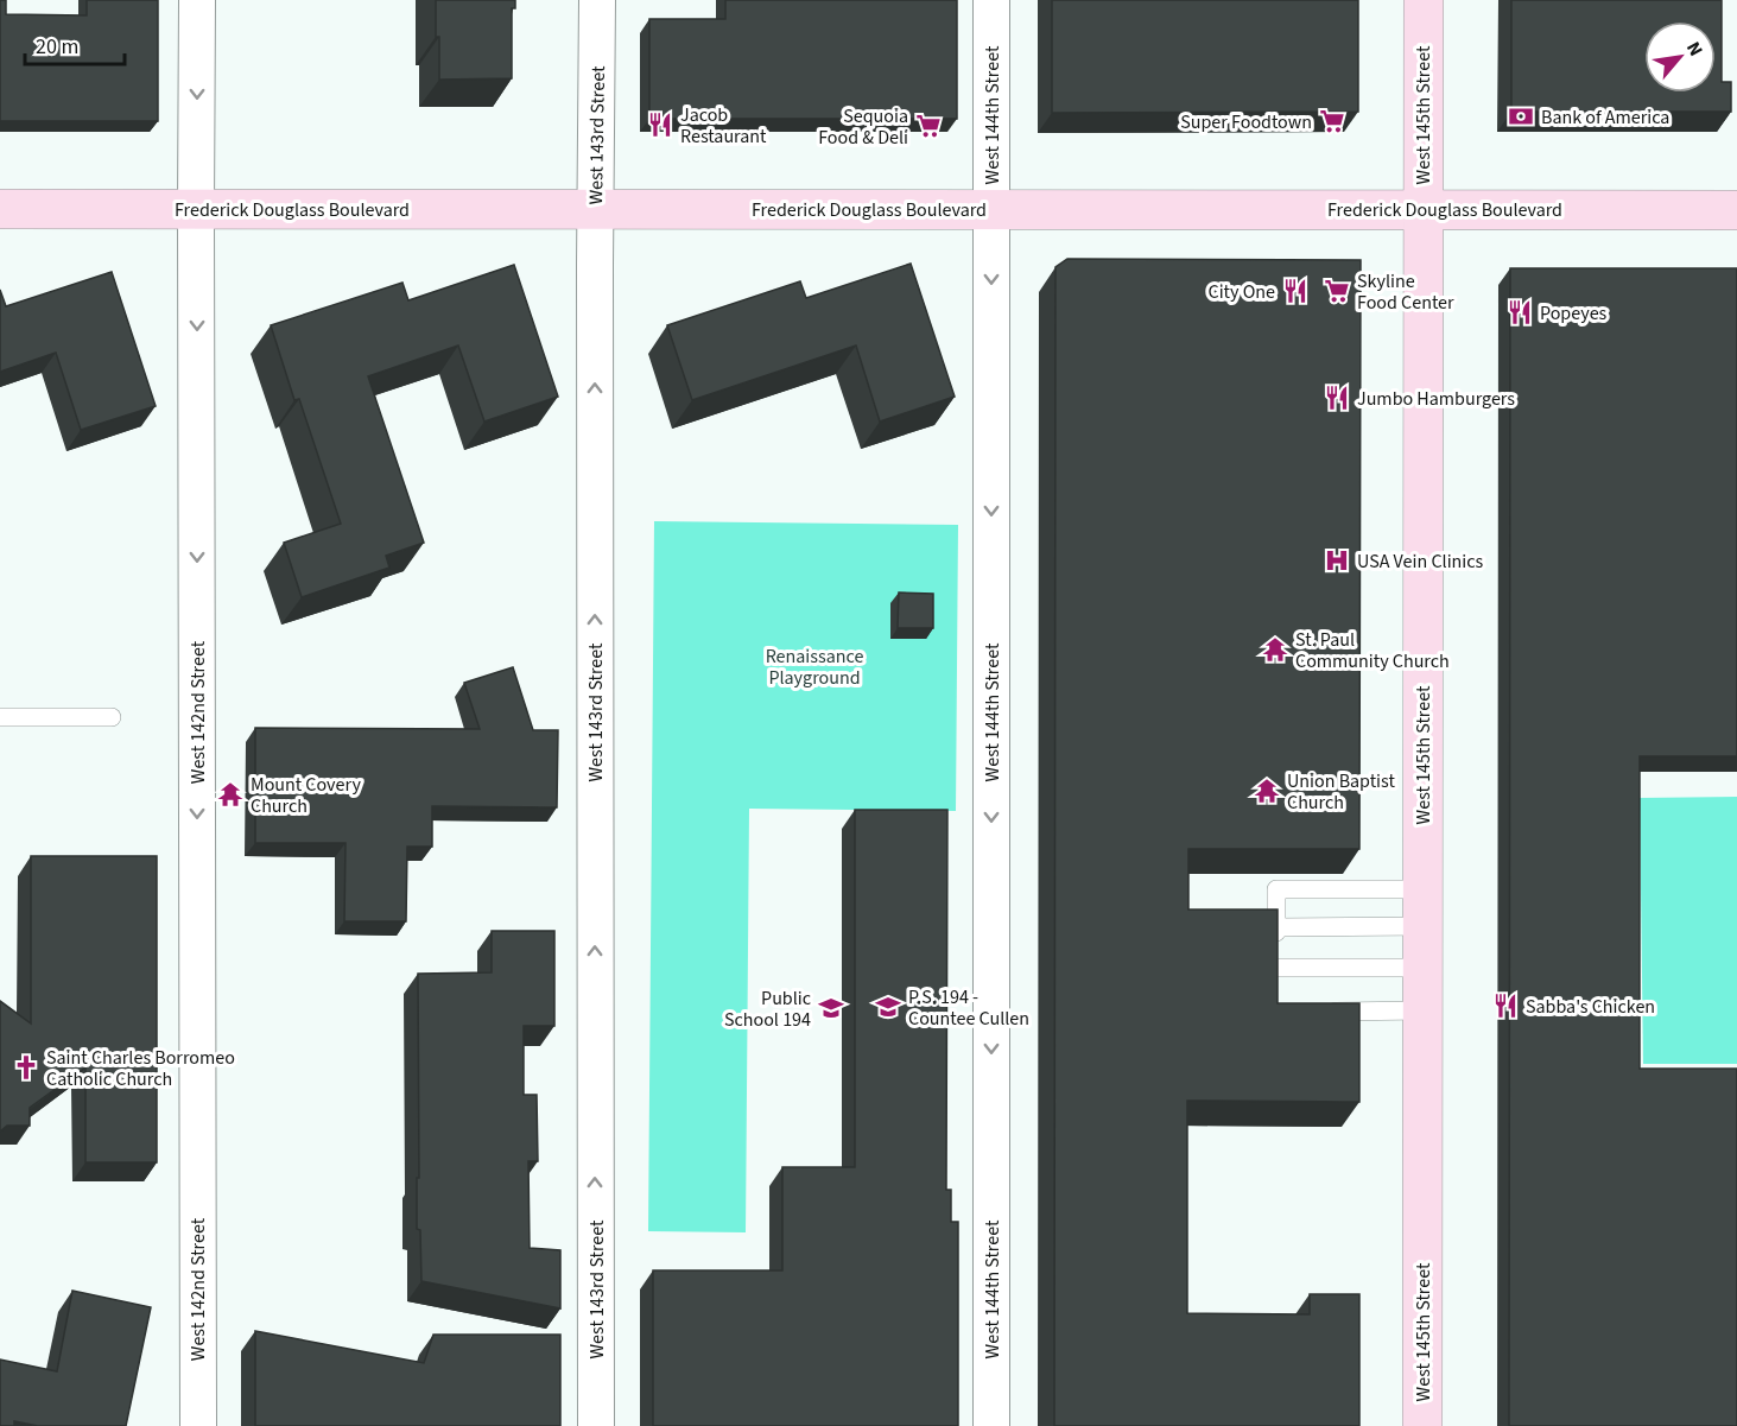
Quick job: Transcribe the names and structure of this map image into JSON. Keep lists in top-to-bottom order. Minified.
{"streets":{"main road":["West 145th Street","Frederick Douglass Boulevard"],"street":["West 144th Street","West 143rd Street","West 142nd Street"]},"crossings":[["West 144th Street","Frederick Douglass Boulevard"],["West 145th Street","Frederick Douglass Boulevard"],["West 143rd Street","Frederick Douglass Boulevard"],["Frederick Douglass Boulevard","West 142nd Street"]],"one_way":["West 144th Street","West 143rd Street","West 142nd Street"],"parks":["Renaissance Playground"],"places":{"bank":["Bank of America"],"supermarket":["Super Foodtown","Sequoia Food & Deli","Skyline Food Center"],"restaurant":["Jacob Restaurant","City One","Popeyes","Jumbo Hamburgers","Sabba's Chicken"],"hospital":["USA Vein Clinics"],"temple":["St. Paul Community Church","Union Baptist Church","Mount Covery Church"],"school or university":["P.S. 194 - Countee Cullen","Public School 194"],"church":["Saint Charles Borromeo Catholic Church"]},"scale_bar":"20 m","north":"top right"}
